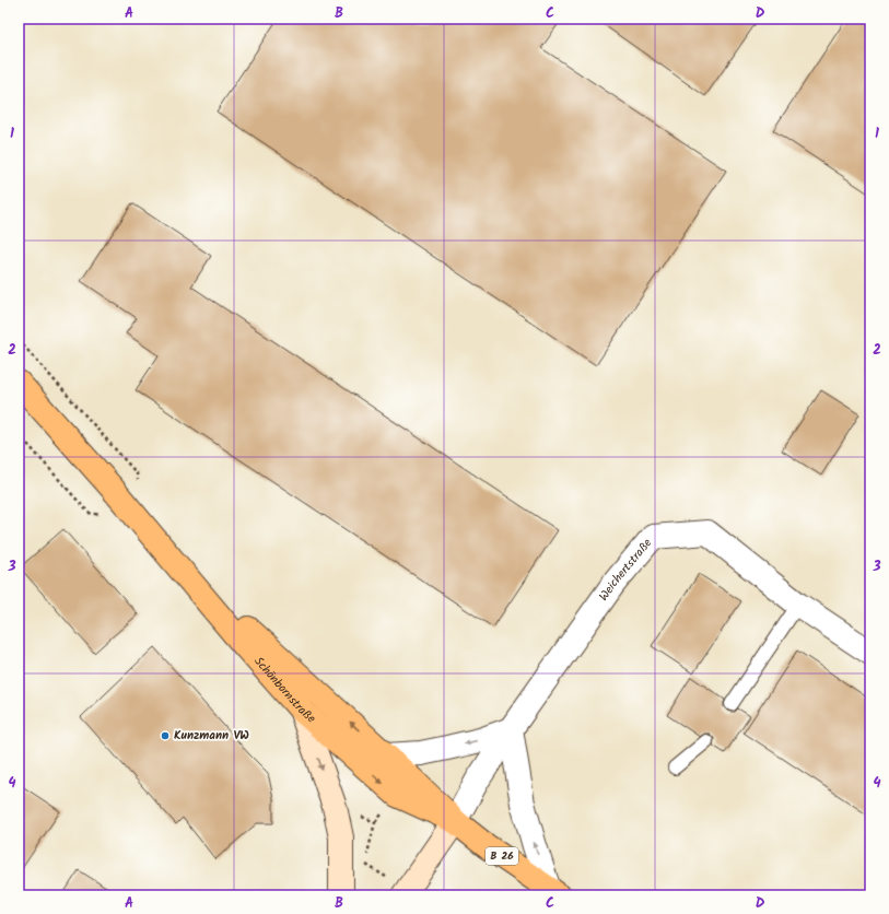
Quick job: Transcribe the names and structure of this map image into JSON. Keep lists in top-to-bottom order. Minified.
{"streets":{"main road":["Weichertstraße","Schönbornstraße","B 26"]},"crossings":[["Weichertstraße","Schönbornstraße"]],"places":["Kunzmann VW"],"grid":{"columns":["A","B","C","D"],"rows":["1","2","3","4"]}}
